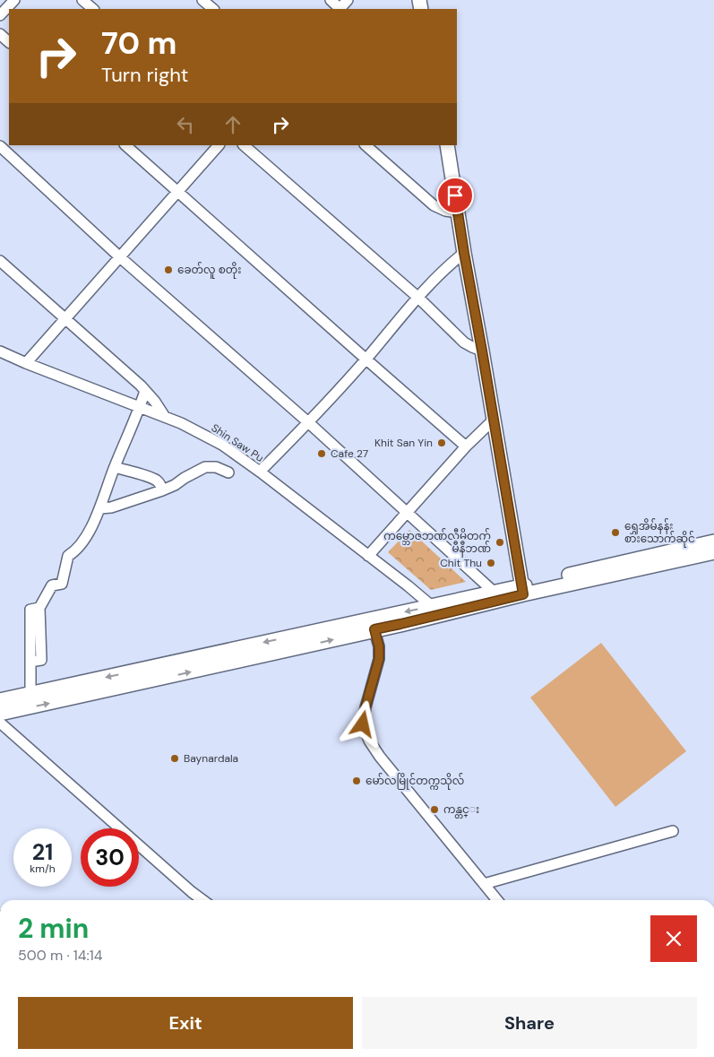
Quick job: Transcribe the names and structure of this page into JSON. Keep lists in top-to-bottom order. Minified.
{"streets":{"street":["Shin Saw Pu"]},"places":["ခေတ်လူ စတိုး","Khit San Yin","Cafe 27","ရွှေအိမ်နန်း စားသောက်ဆိုင်","ကမ္ဘောဇဘဏ်လီမိတက် မီနီဘဏ်","Chit Thu","Baynardala","မော်လမြိုင်တက္ကသိုလ်","ကန္တင္း"],"page":{"turn":["70 m","Turn right"],"speed":"21 km/h","limit":"30","heading":["2 min","500 m · 14:14"],"buttons":["Exit","Share"]}}
